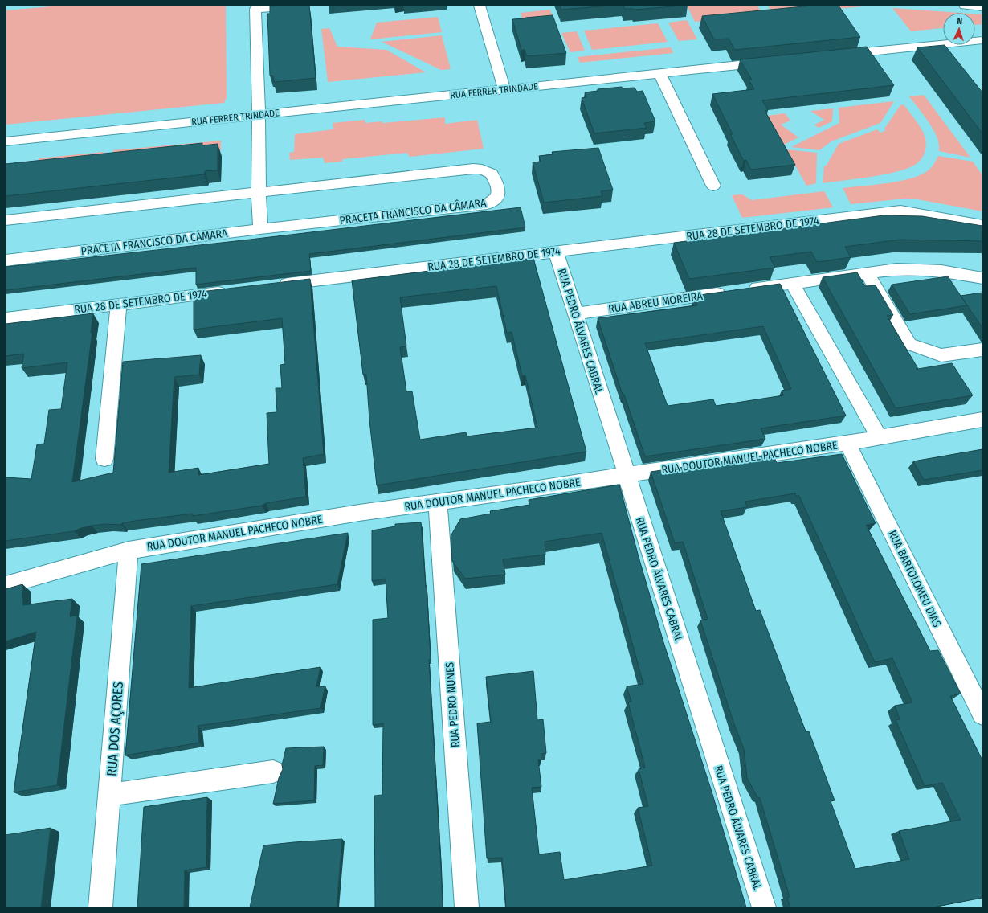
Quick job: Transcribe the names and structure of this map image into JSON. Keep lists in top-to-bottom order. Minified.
{"streets":{"street":["RUA FERRER TRINDADE","PRACETA FRANCISCO DA CÂMARA","RUA 28 DE SETEMBRO DE 1974","RUA ABREU MOREIRA","RUA PEDRO ÁLVARES CABRAL","RUA DOUTOR MANUEL PACHECO NOBRE","RUA BARTOLOMEU DIAS","RUA PEDRO NUNES","RUA DOS AÇORES"]},"crossings":[["RUA 28 DE SETEMBRO DE 1974","RUA PEDRO ÁLVARES CABRAL"],["RUA ABREU MOREIRA","RUA PEDRO ÁLVARES CABRAL"],["RUA PEDRO ÁLVARES CABRAL","RUA DOUTOR MANUEL PACHECO NOBRE"],["RUA DOUTOR MANUEL PACHECO NOBRE","RUA BARTOLOMEU DIAS"],["RUA DOUTOR MANUEL PACHECO NOBRE","RUA PEDRO NUNES"],["RUA DOUTOR MANUEL PACHECO NOBRE","RUA DOS AÇORES"]],"north":"top"}
